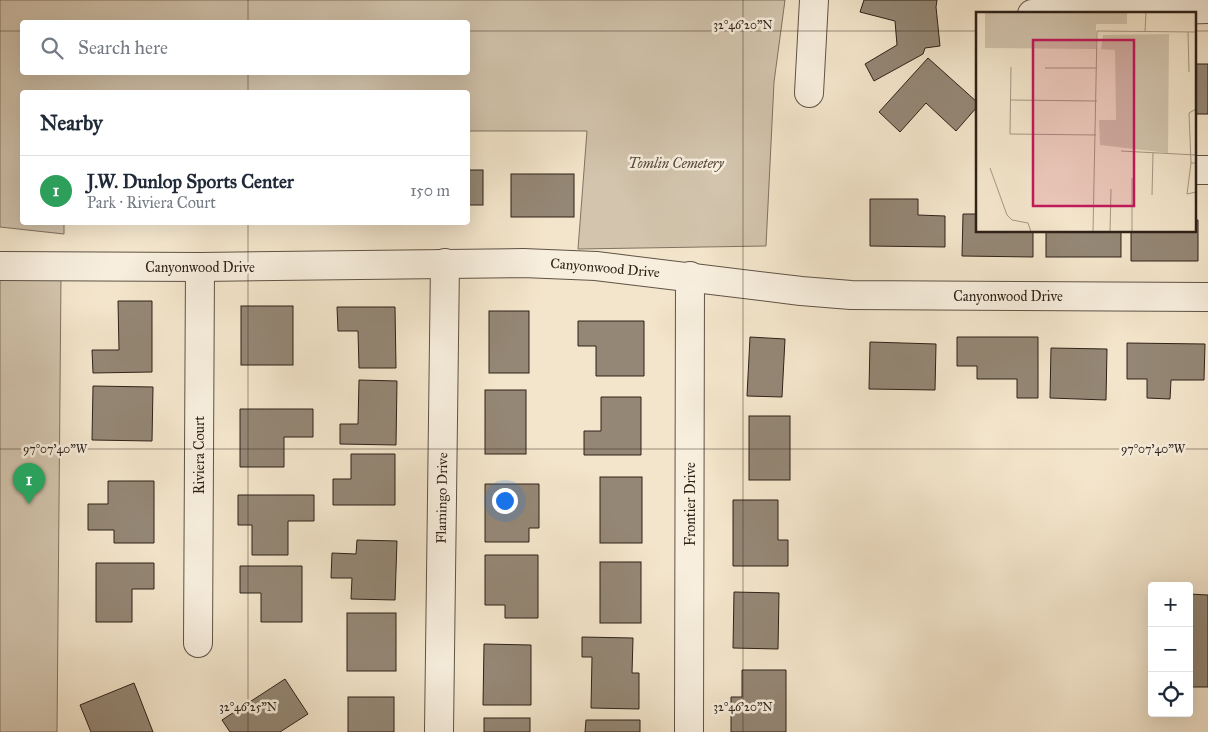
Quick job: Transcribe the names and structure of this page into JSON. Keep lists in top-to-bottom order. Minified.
{"streets":{"street":["Canyonwood Drive","Riviera Court","Flamingo Drive","Frontier Drive"]},"crossings":[["Canyonwood Drive","Riviera Court"],["Canyonwood Drive","Flamingo Drive"],["Canyonwood Drive","Frontier Drive"]],"parks":["Tomlin Cemetery"],"page":{"search":"Search here","heading":"Nearby","list":[{"mark":"1","name":"J.W. Dunlop Sports Center","note":"Park · Riviera Court","value":"150 m"}],"pins":"1","map_buttons":["+","−"]},"coordinates":["32°46'20\"N","97°07'40\"W","32°46'25\"N"]}
